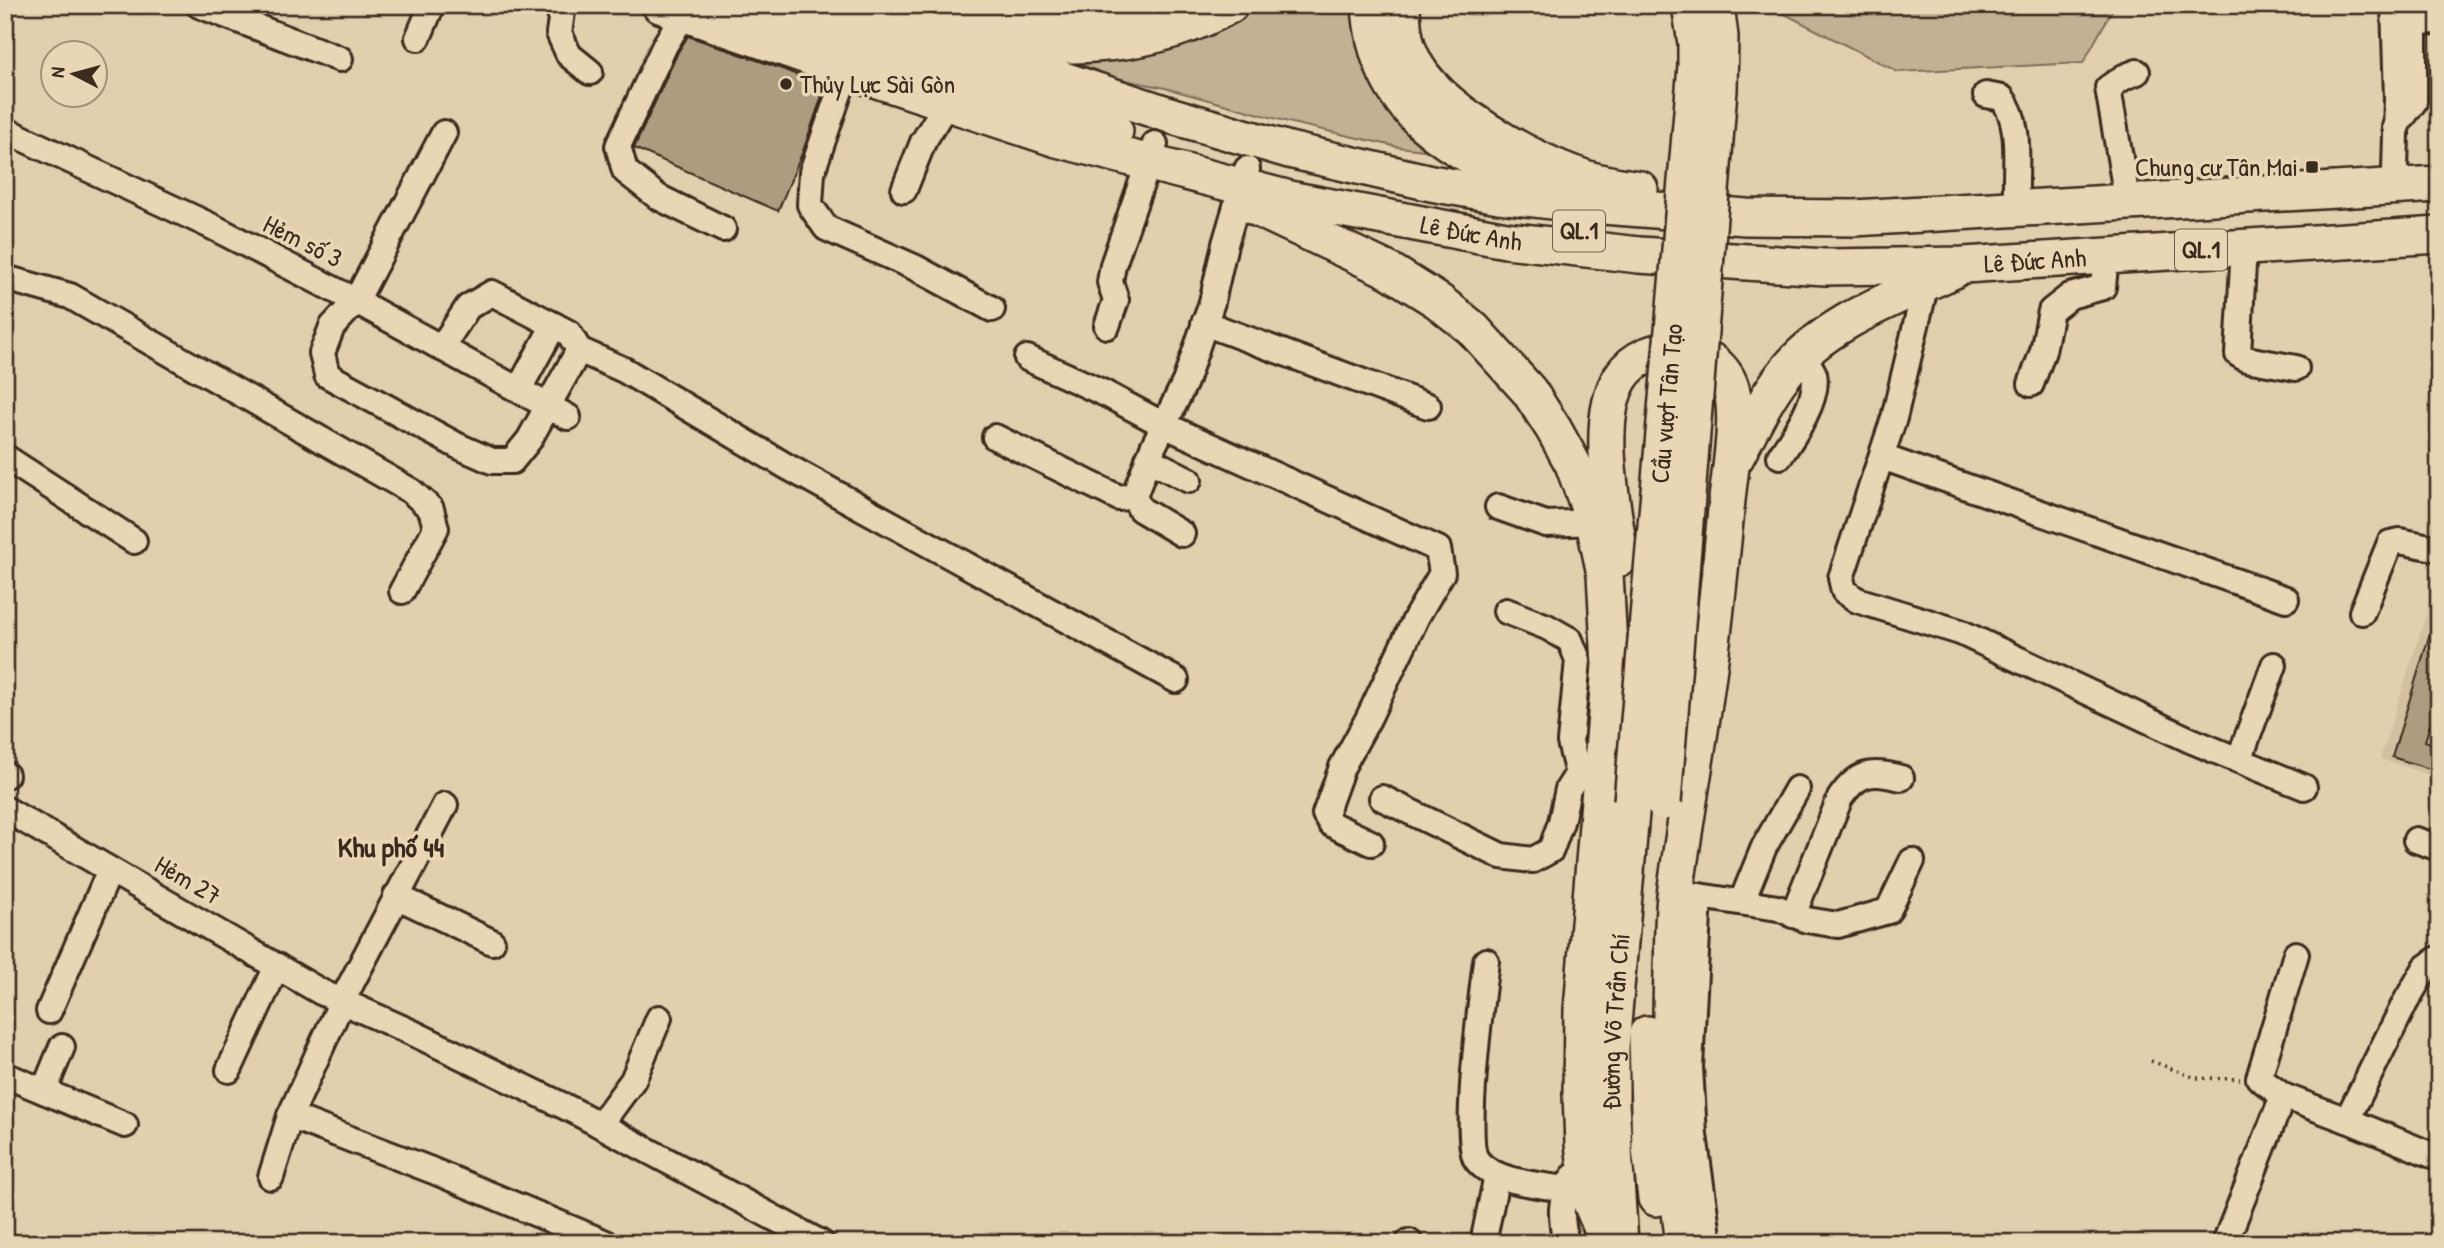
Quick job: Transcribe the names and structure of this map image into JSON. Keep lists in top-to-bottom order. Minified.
{"streets":{"highway":["QL.1","Lê Đức Anh","Cầu vượt Tân Tạo","Đường Võ Trần Chí"],"street":["Hẻm số 3","Hẻm 27"]},"crossings":[["Cầu vượt Tân Tạo","Đường Võ Trần Chí"]],"districts":["Khu phố 44"],"places":{"other":["Thủy Lực Sài Gòn"],"transit":["Chung cư Tân Mai"]},"north":"left"}
